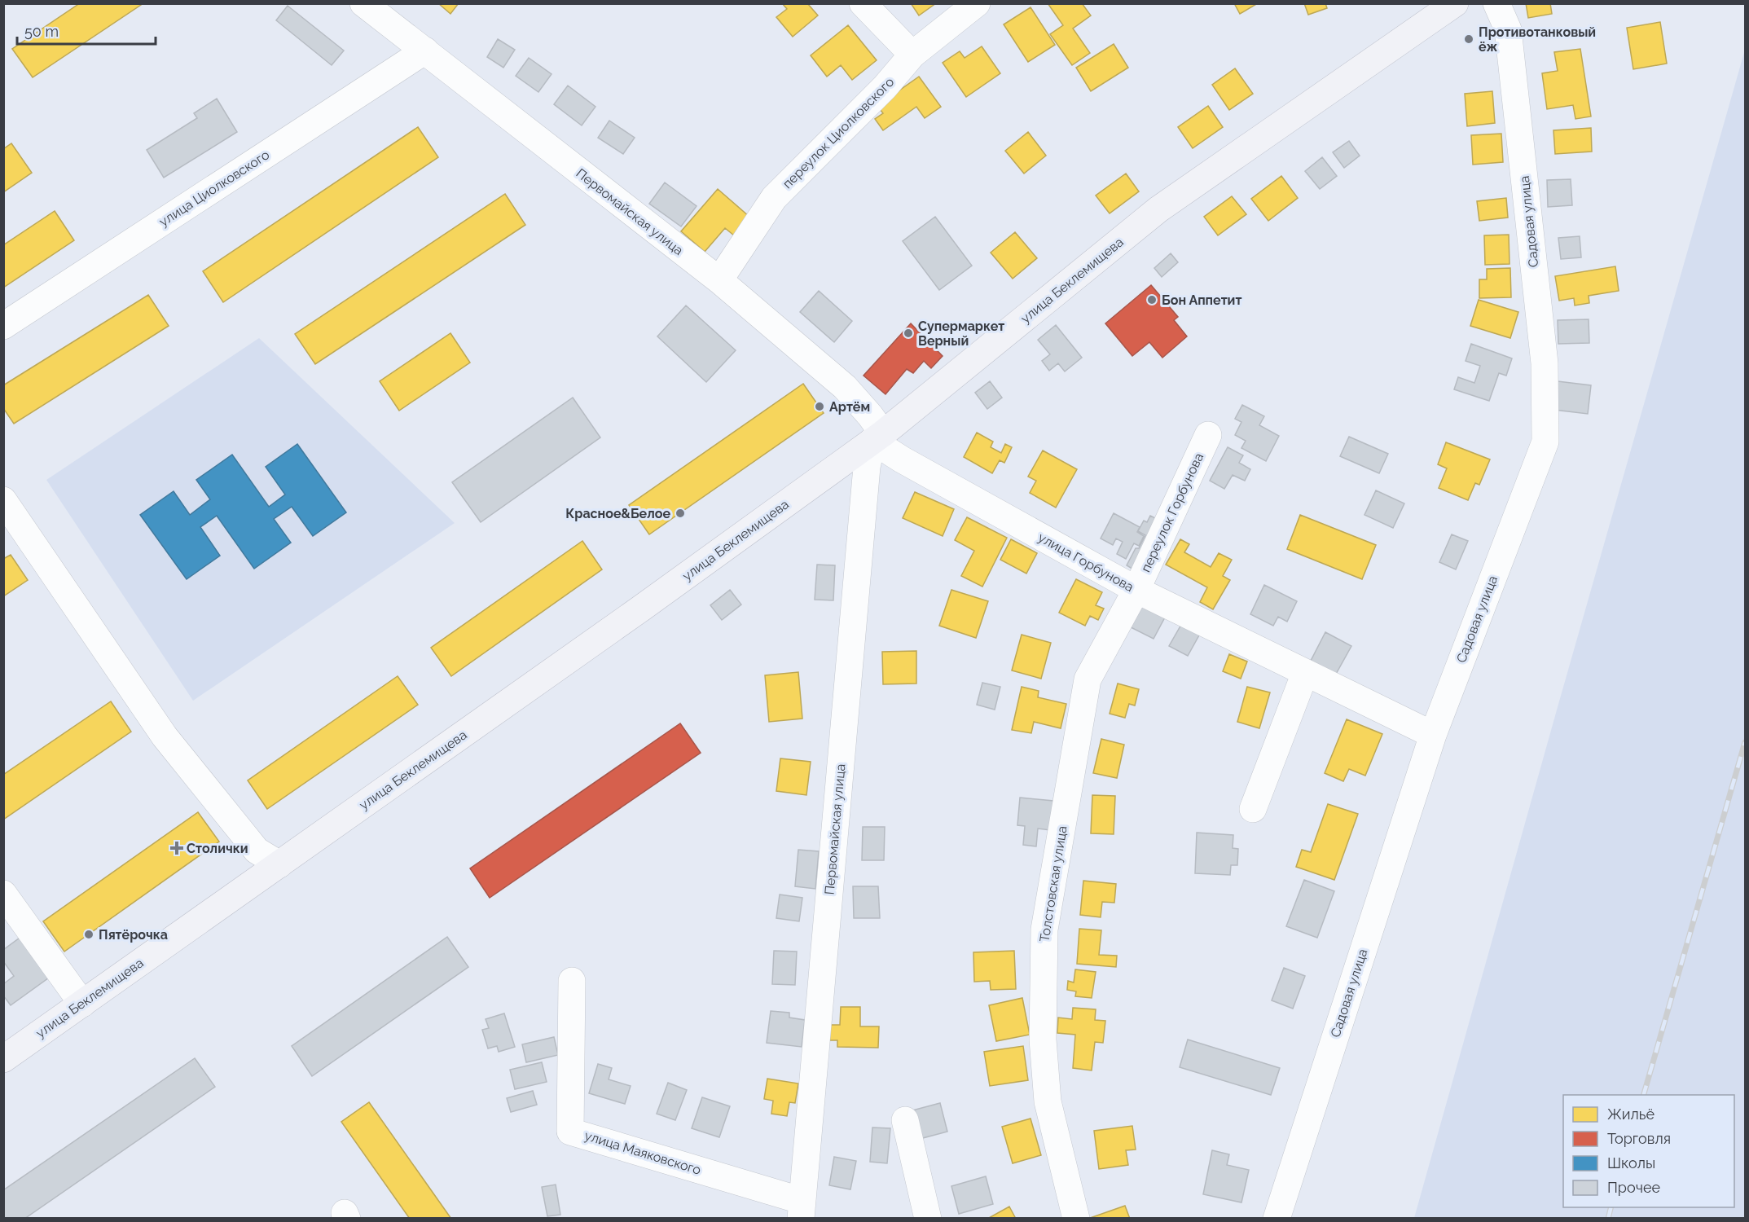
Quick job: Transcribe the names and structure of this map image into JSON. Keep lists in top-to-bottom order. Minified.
{"streets":{"main road":["улица Беклемищева"],"street":["переулок Циолковского","улица Циолковского","Первомайская улица","Садовая улица","переулок Горбунова","улица Горбунова","Толстовская улица","улица Маяковского"]},"crossings":[["переулок Циолковского","Первомайская улица"],["улица Циолковского","Первомайская улица"],["Первомайская улица","улица Беклемищева"],["Первомайская улица","улица Горбунова"],["Первомайская улица","улица Маяковского"],["Садовая улица","улица Горбунова"],["улица Беклемищева","улица Горбунова"],["переулок Горбунова","улица Горбунова"],["переулок Горбунова","Толстовская улица"],["улица Горбунова","Толстовская улица"]],"places":{"other":["Противотанковый ёж","Бон Аппетит","Супермаркет Верный","Артём","Красное&Белое","Пятёрочка"],"health":["Столички"]},"legend":["Жильё","Торговля","Школы","Прочее"],"scale_bar":"50 m"}
